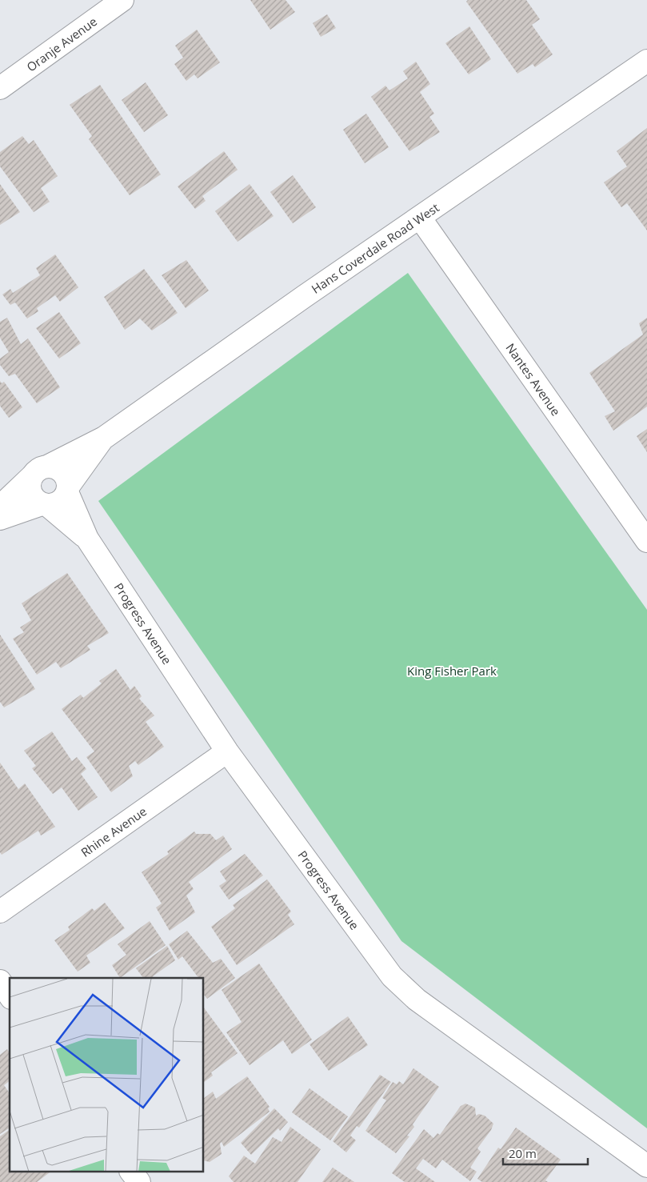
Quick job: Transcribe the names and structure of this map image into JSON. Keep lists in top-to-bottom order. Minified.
{"streets":{"street":["Oranje Avenue","Hans Coverdale Road West","Nantes Avenue","Progress Avenue","Rhine Avenue"]},"crossings":[["Hans Coverdale Road West","Nantes Avenue"],["Hans Coverdale Road West","Progress Avenue"],["Progress Avenue","Rhine Avenue"]],"parks":["King Fisher Park"],"scale_bar":"20 m"}
